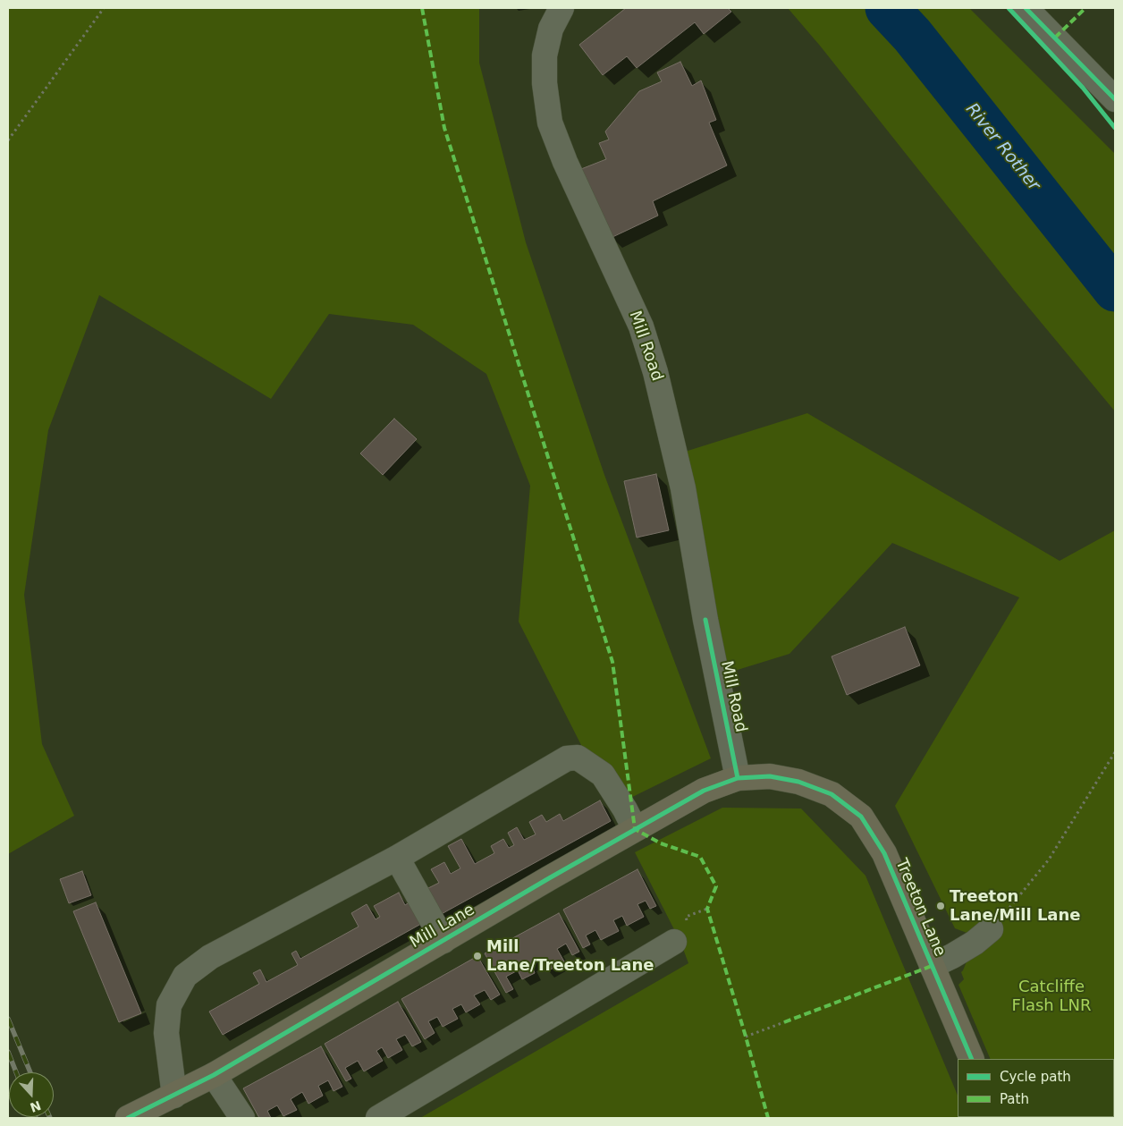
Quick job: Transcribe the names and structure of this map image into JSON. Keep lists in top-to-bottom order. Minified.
{"streets":{"main road":["Treeton Lane","Mill Lane"],"street":["Mill Road"]},"crossings":[["Mill Road","Treeton Lane"],["Mill Road","Mill Lane"],["Treeton Lane","Mill Lane"]],"water":["River Rother"],"parks":["Catcliffe Flash LNR"],"places":["Treeton Lane/Mill Lane","Mill Lane/Treeton Lane"],"legend":["Cycle path","Path"],"north":"bottom"}
